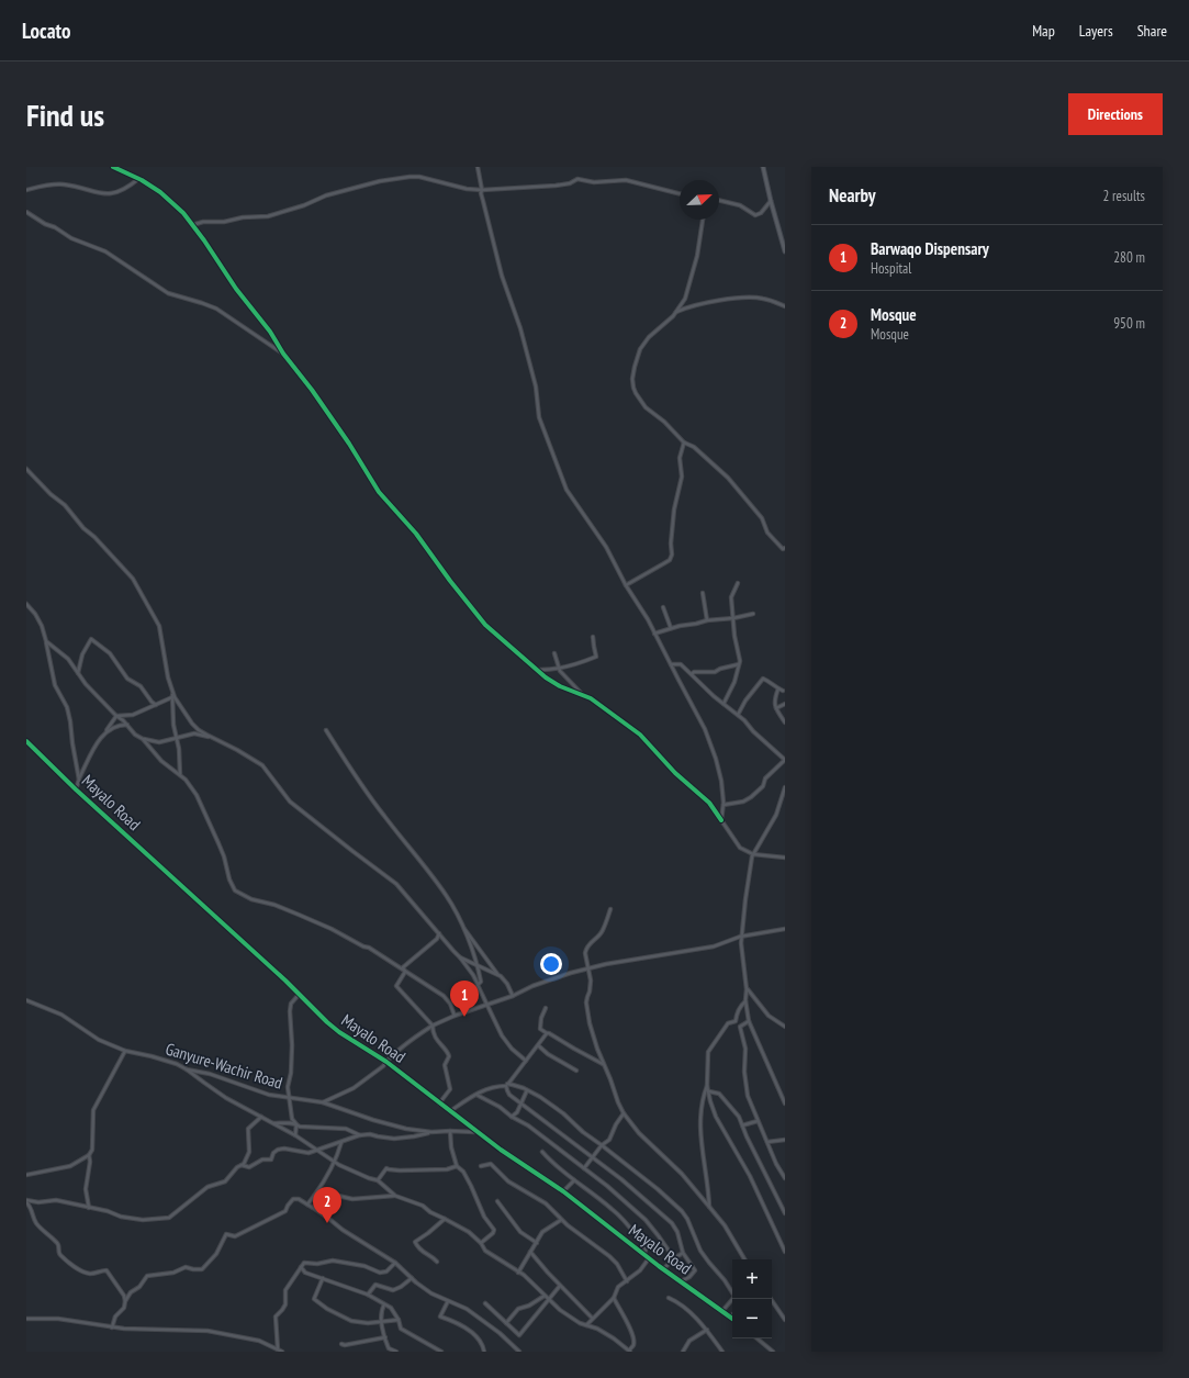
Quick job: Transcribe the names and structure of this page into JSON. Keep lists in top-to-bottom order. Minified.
{"streets":{"street":["Mayalo Road","Ganyure-Wachir Road"]},"crossings":[["Mayalo Road","Ganyure-Wachir Road"]],"north":"top right","page":{"header":"Locato","nav":["Map","Layers","Share"],"buttons":"Directions","title":"Find us","heading":["Nearby","2 results"],"list":[{"mark":"1","name":"Barwaqo Dispensary","note":"Hospital","value":"280 m"},{"mark":"2","name":"Mosque","note":"Mosque","value":"950 m"}],"pins":["1","2"],"map_buttons":["+","−"]}}
